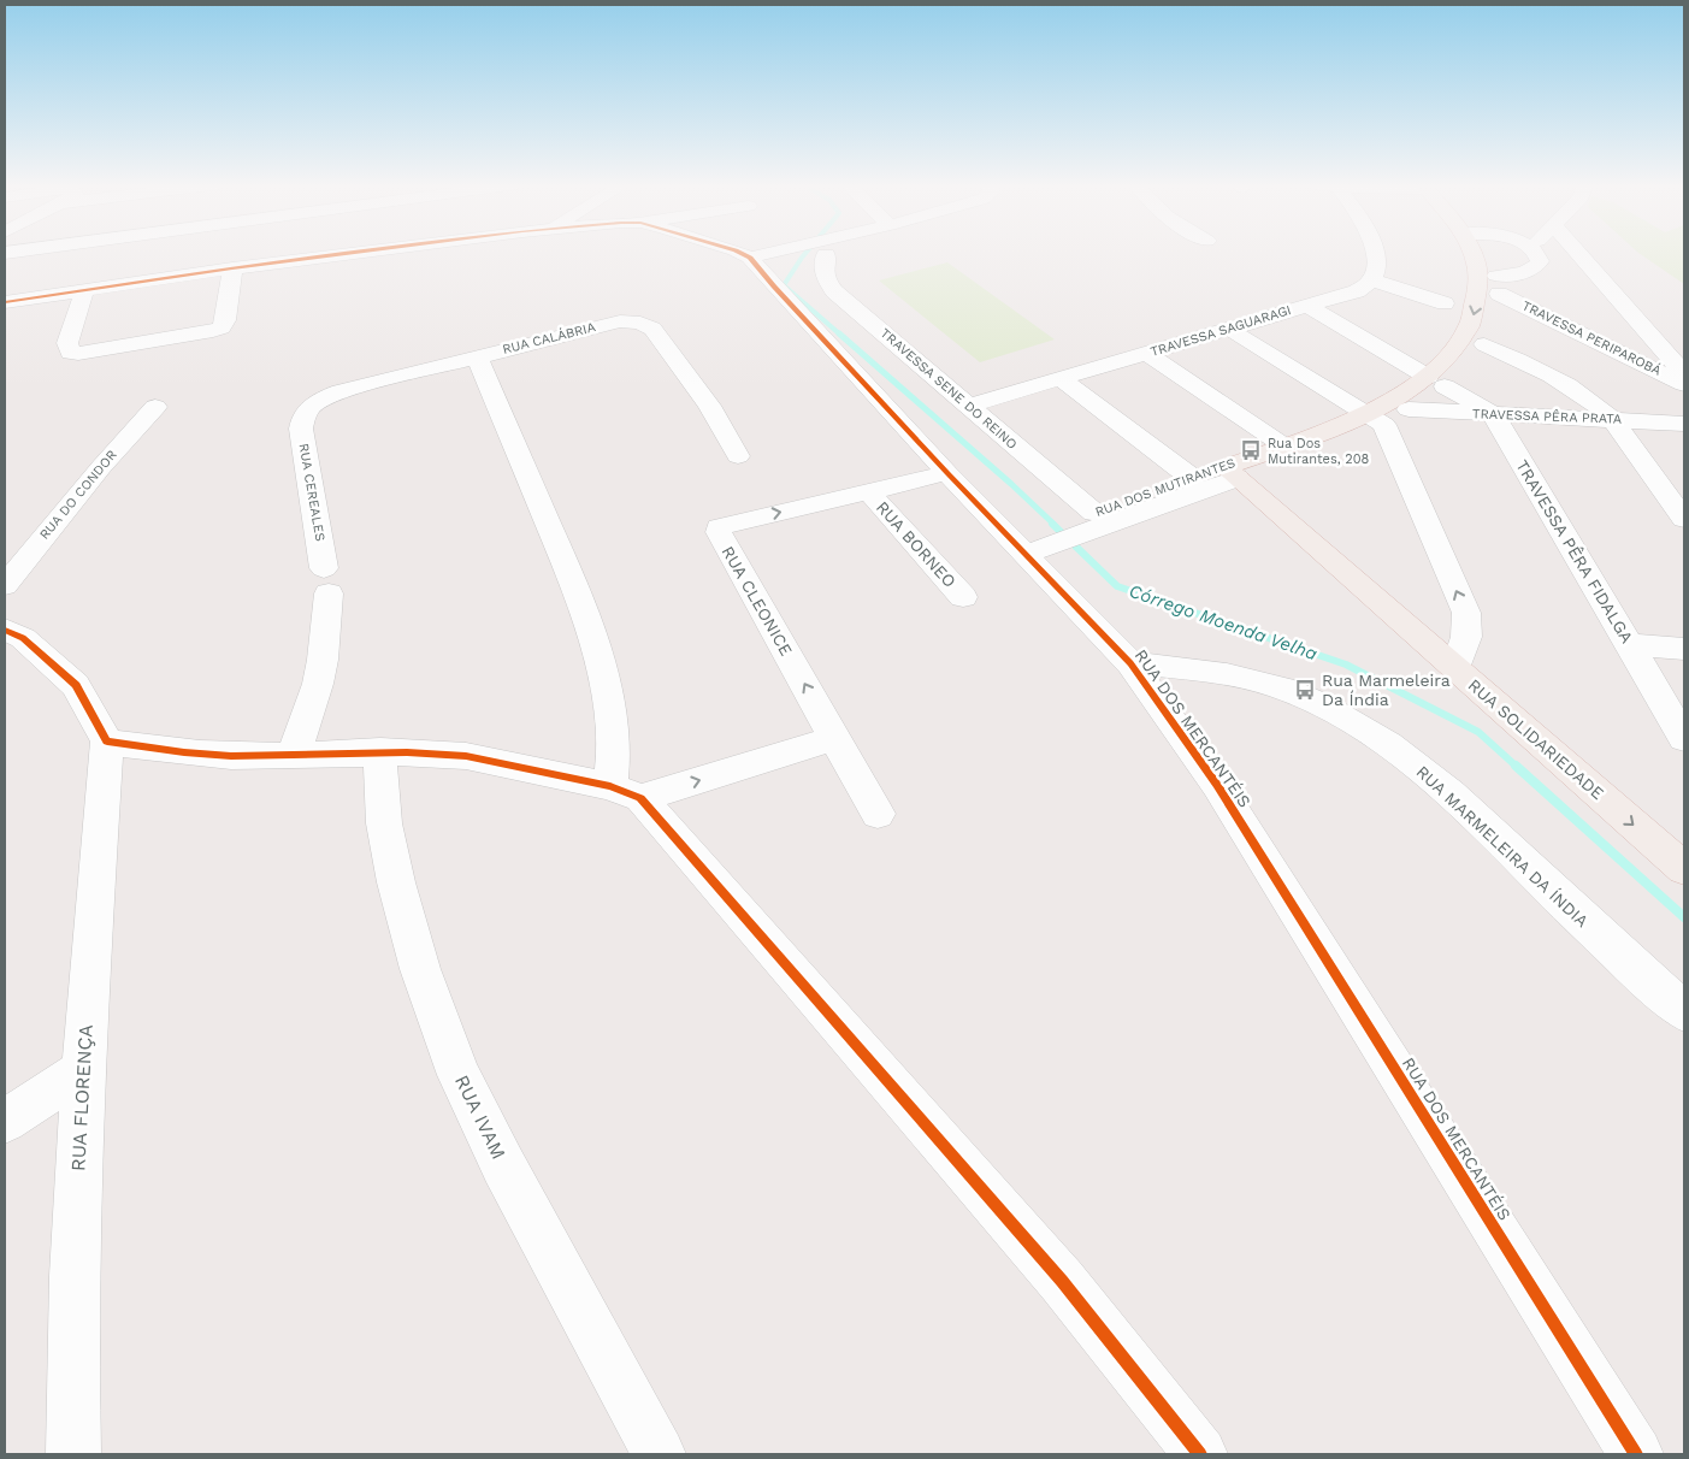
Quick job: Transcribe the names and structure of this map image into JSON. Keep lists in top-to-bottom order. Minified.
{"streets":{"main road":["RUA DOS MUTIRANTES","RUA SOLIDARIEDADE"],"street":["TRAVESSA SAGUARAGI","RUA CALÁBRIA","TRAVESSA PERIPAROBÁ","TRAVESSA SENE DO REINO","TRAVESSA PÊRA PRATA","RUA CEREALES","RUA DO CONDOR","RUA BORNEO","TRAVESSA PÊRA FIDALGA","RUA CLEONICE","RUA DOS MERCANTÉIS","RUA MARMELEIRA DA ÍNDIA","RUA FLORENÇA","RUA IVAM"]},"crossings":[["TRAVESSA SAGUARAGI","TRAVESSA SENE DO REINO"],["TRAVESSA SAGUARAGI","TRAVESSA PÊRA FIDALGA"],["RUA CALÁBRIA","RUA CEREALES"],["TRAVESSA PERIPAROBÁ","RUA DOS MUTIRANTES"],["TRAVESSA SENE DO REINO","RUA DOS MUTIRANTES"],["TRAVESSA PÊRA PRATA","RUA DOS MUTIRANTES"],["TRAVESSA PÊRA PRATA","TRAVESSA PÊRA FIDALGA"],["RUA DOS MUTIRANTES","TRAVESSA PÊRA FIDALGA"],["RUA DOS MUTIRANTES","RUA DOS MERCANTÉIS"],["RUA DOS MUTIRANTES","RUA SOLIDARIEDADE"],["RUA BORNEO","RUA CLEONICE"],["RUA CLEONICE","RUA DOS MERCANTÉIS"],["RUA DOS MERCANTÉIS","RUA MARMELEIRA DA ÍNDIA"]],"water":["Córrego Moenda Velha"],"places":{"bus stop":["Rua Dos Mutirantes, 208","Rua Marmeleira Da Índia"]}}
